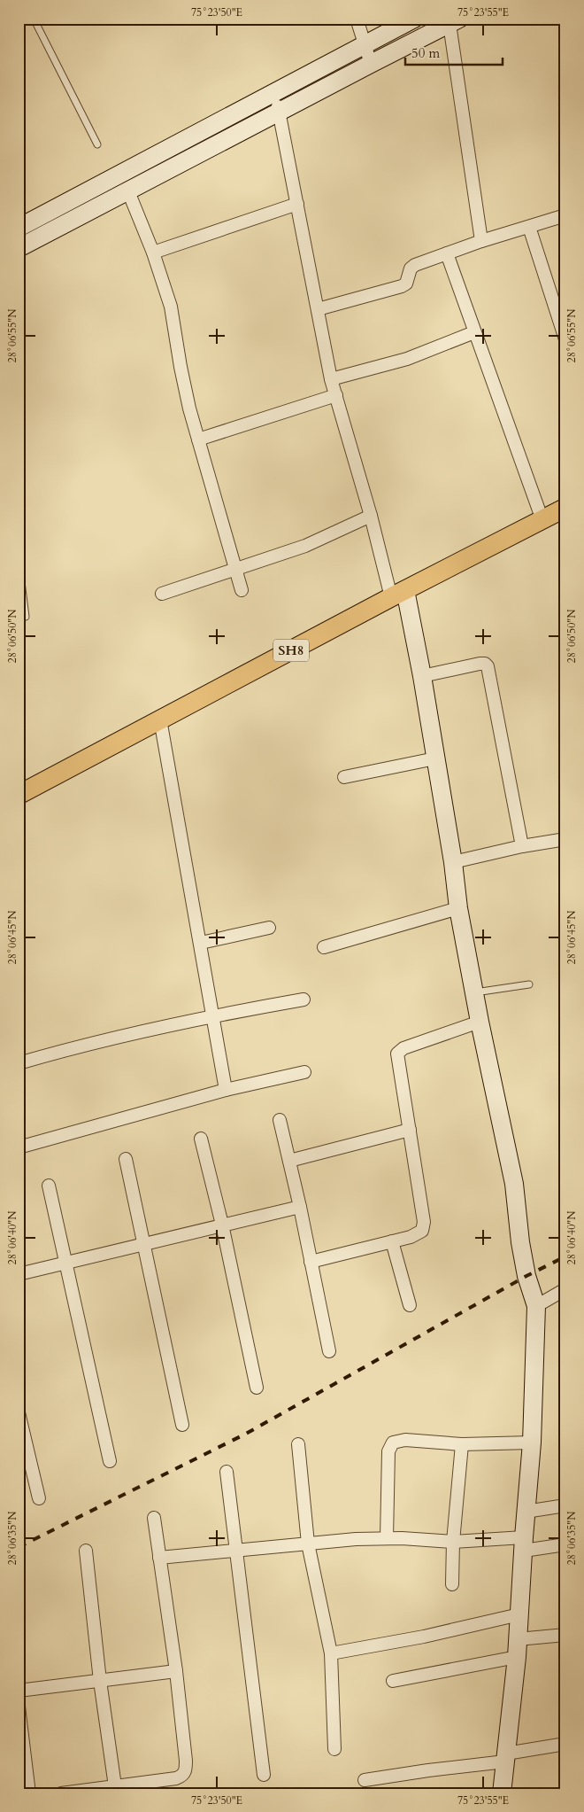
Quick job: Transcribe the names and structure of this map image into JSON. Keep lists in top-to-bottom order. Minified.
{"streets":{"main road":["SH8"]},"scale_bar":"50 m","coordinates":["75°23'50\"E","75°23'55\"E","28°06'55\"N","28°06'50\"N","28°06'45\"N","28°06'40\"N","28°06'35\"N"]}
